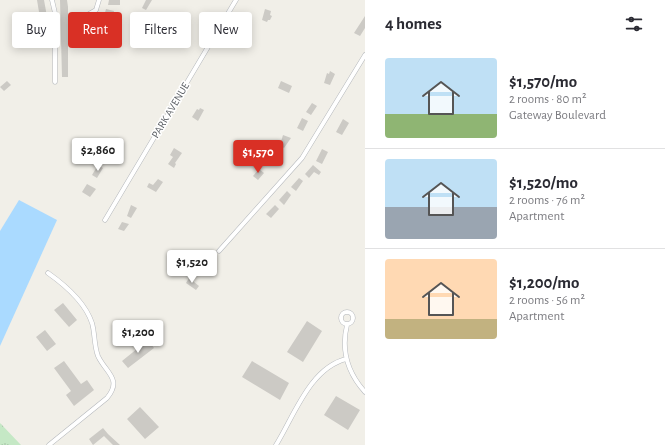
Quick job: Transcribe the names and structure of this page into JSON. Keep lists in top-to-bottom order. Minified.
{"streets":{"street":["PARK AVENUE"]},"page":{"heading":"4 homes","chip":["Buy","Rent","Filters","New"],"list":[{"name":"$1,570/mo","note":"2 rooms · 80 m² · Gateway Boulevard"},{"name":"$1,520/mo","note":"2 rooms · 76 m² · Apartment"},{"name":"$1,200/mo","note":"2 rooms · 56 m² · Apartment"}],"price":["$2,860","$1,570","$1,520","$1,200"]}}
